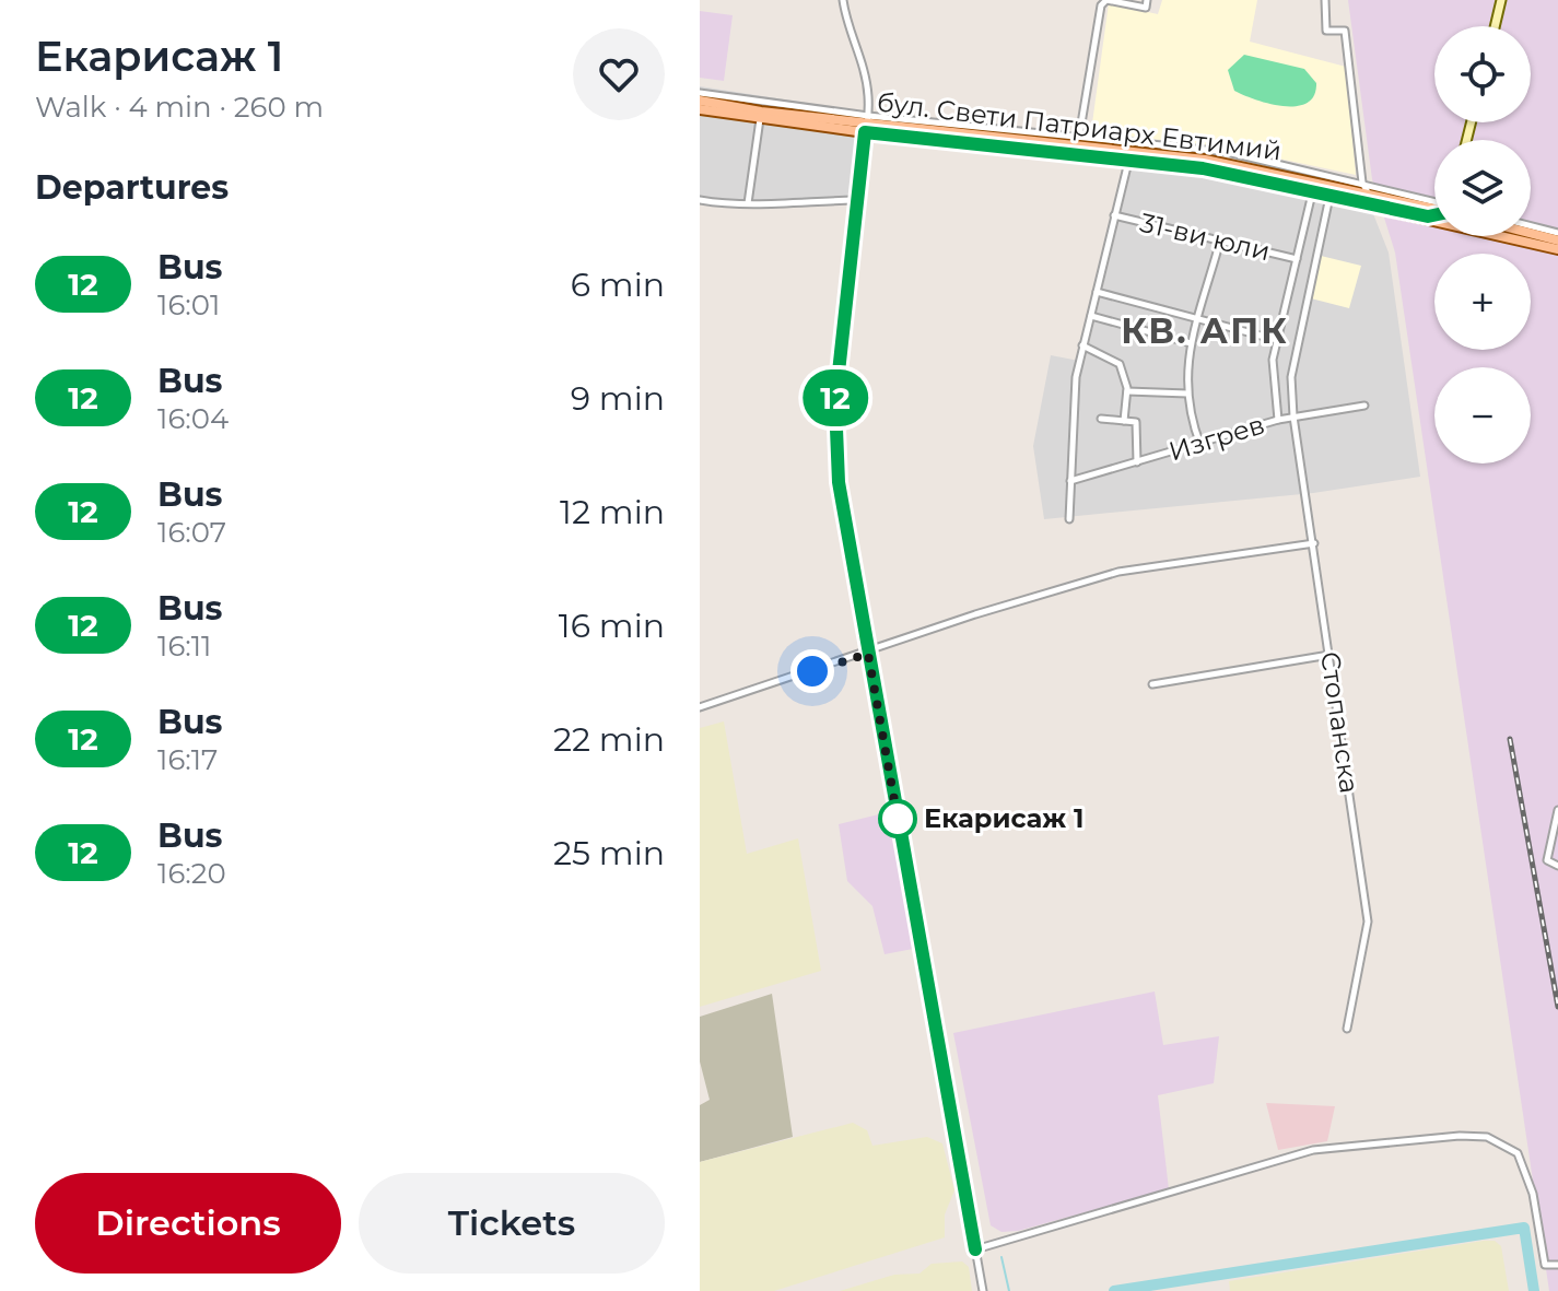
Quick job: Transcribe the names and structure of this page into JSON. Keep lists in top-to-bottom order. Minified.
{"streets":{"main road":["бул. Свети Патриарх Евтимий"],"street":["31-ви юли","Изгрев","Стопанска"]},"crossings":[["бул. Свети Патриарх Евтимий","Стопанска"],["Изгрев","Стопанска"]],"districts":["КВ. АПК"],"places":["Екарисаж 1"],"lines":["bus line 12"],"page":{"heading":[["Екарисаж 1","Walk · 4 min · 260 m"],"Departures"],"on_map":"12","map_buttons":["+","−"],"list":[{"mark":"12","name":"Bus","note":"16:01","value":"6 min"},{"mark":"12","name":"Bus","note":"16:04","value":"9 min"},{"mark":"12","name":"Bus","note":"16:07","value":"12 min"},{"mark":"12","name":"Bus","note":"16:11","value":"16 min"},{"mark":"12","name":"Bus","note":"16:17","value":"22 min"},{"mark":"12","name":"Bus","note":"16:20","value":"25 min"}],"buttons":["Directions","Tickets"]}}
